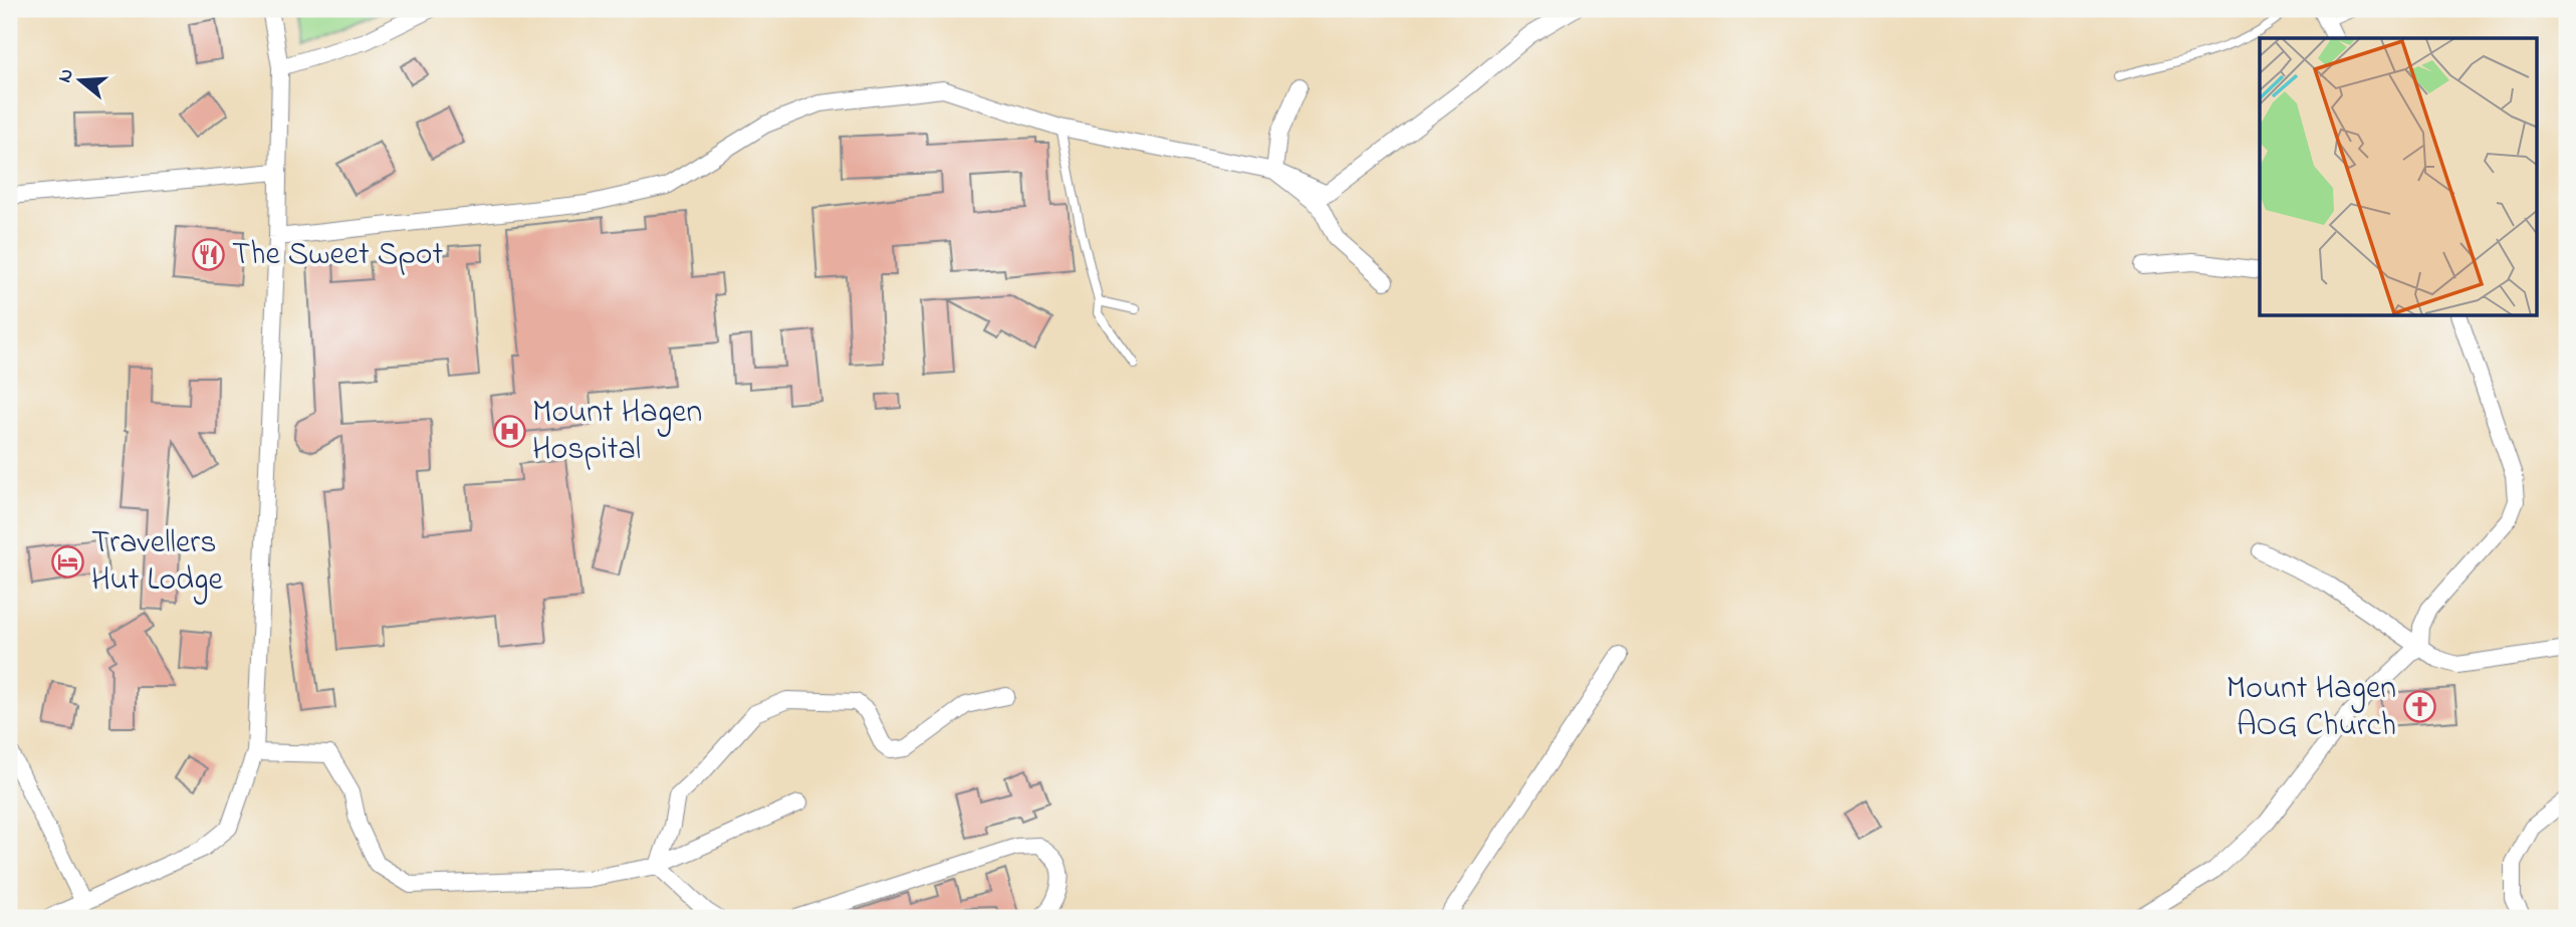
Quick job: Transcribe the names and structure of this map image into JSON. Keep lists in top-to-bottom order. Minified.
{"places":{"restaurant":["The Sweet Spot"],"hospital":["Mount Hagen Hospital"],"hotel":["Travellers Hut Lodge"],"church":["Mount Hagen AOG Church"]},"north":"left"}
